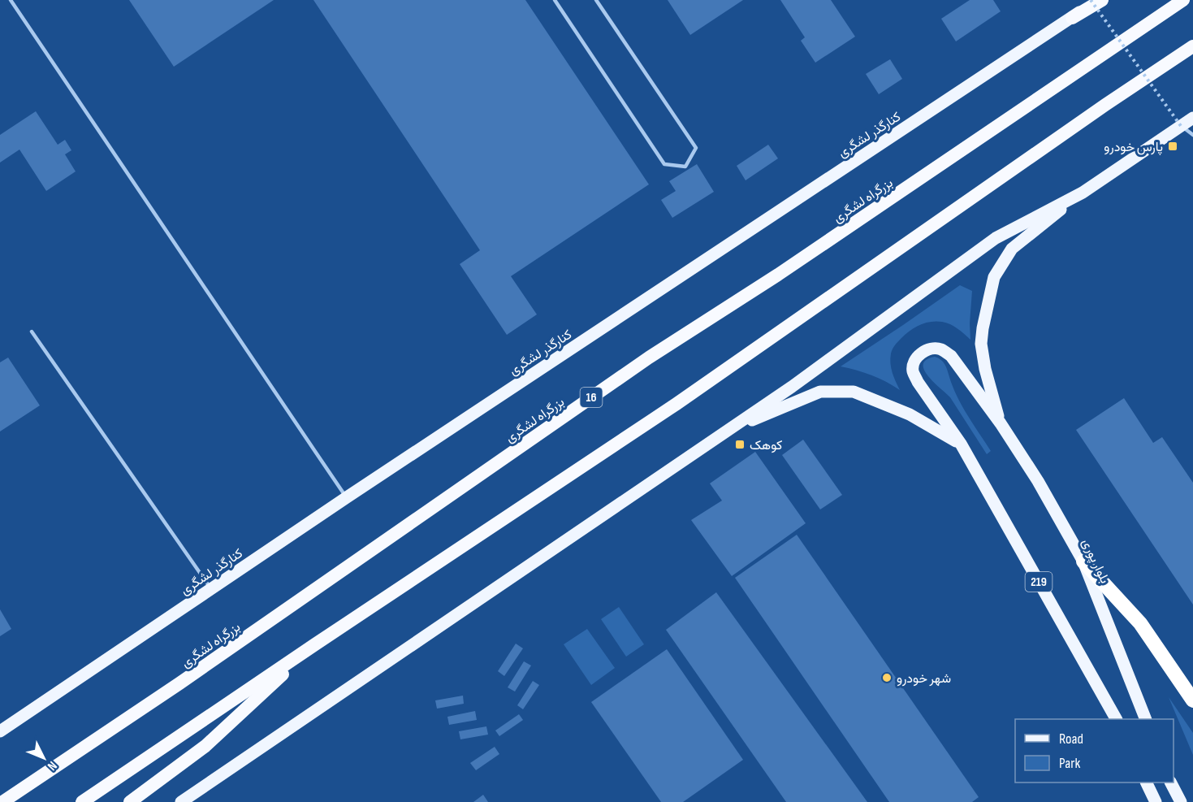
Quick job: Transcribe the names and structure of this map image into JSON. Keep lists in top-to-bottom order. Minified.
{"streets":{"highway":["بزرگراه لشگری","16"],"main road":["کنارگذر لشگری","بلوار پوری","219"]},"places":{"transit":["پارس خودرو","کوهک"],"other":["شهر خودرو"]},"legend":["Road","Park"],"north":"bottom right"}
